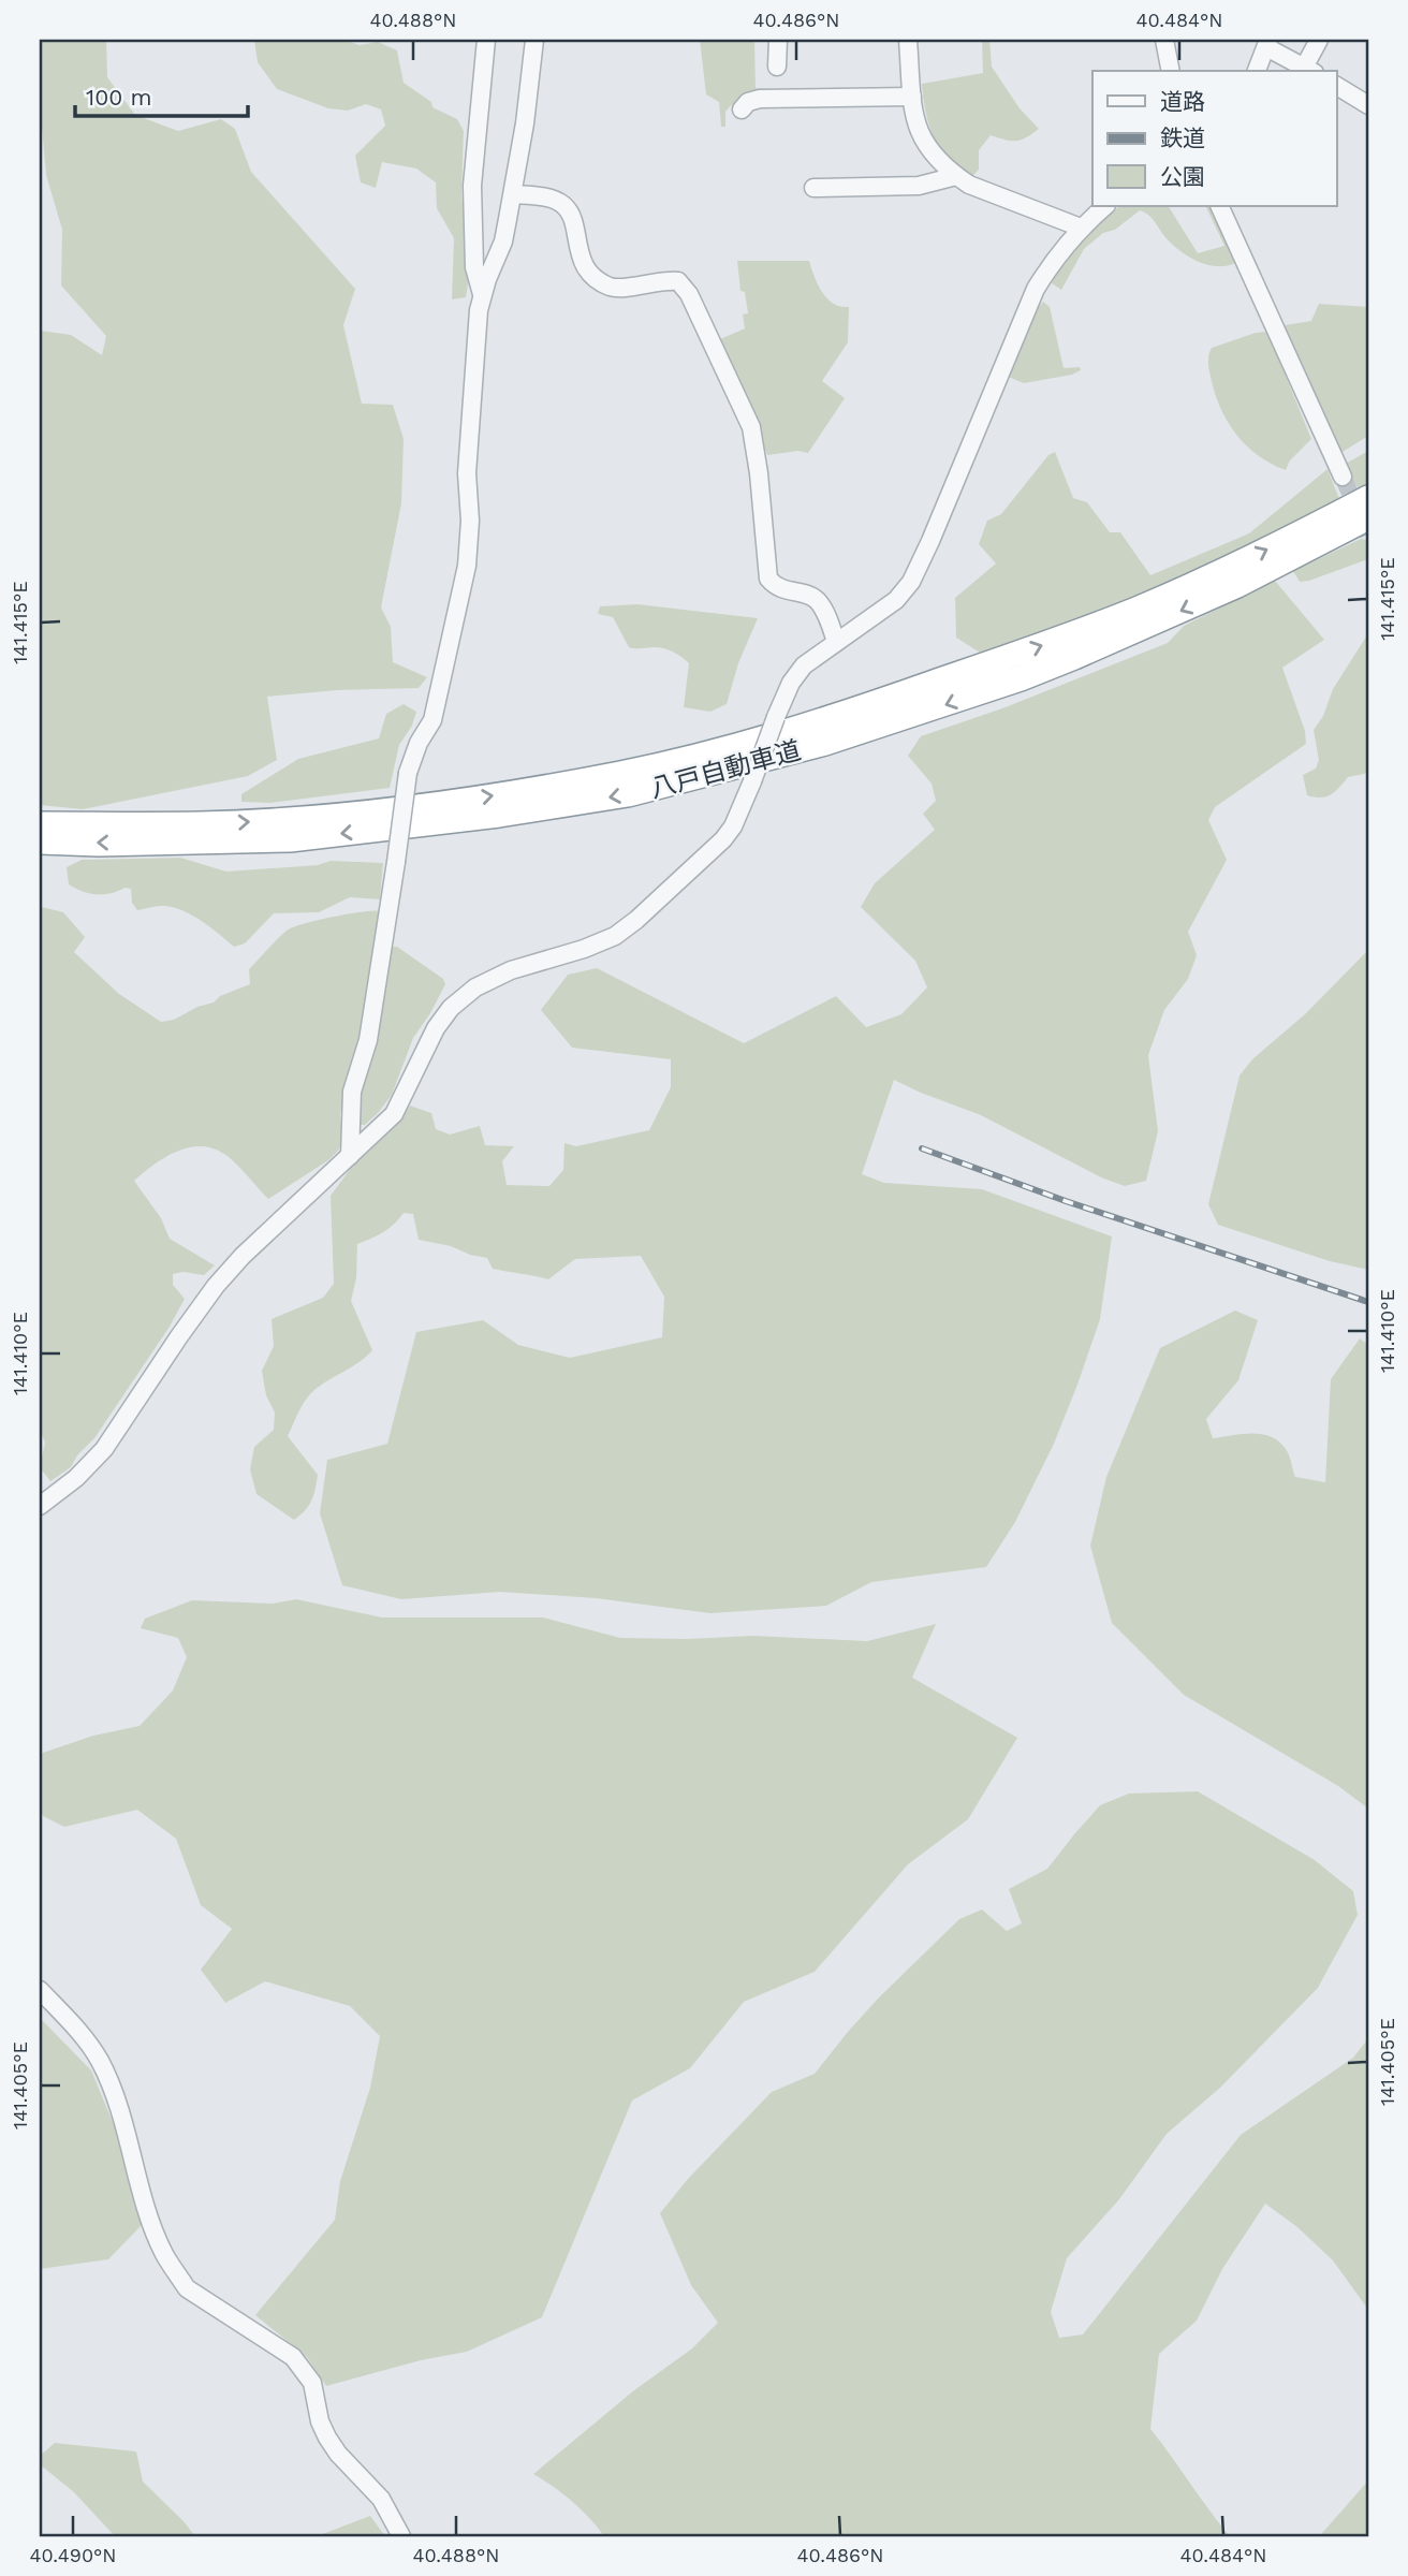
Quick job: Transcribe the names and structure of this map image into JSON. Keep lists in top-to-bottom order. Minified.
{"streets":{"highway":["八戸自動車道"]},"legend":["道路","鉄道","公園"],"scale_bar":"100 m","coordinates":["40.488°N","40.486°N","40.484°N","141.415°E","141.410°E","141.405°E","40.490°N"]}
